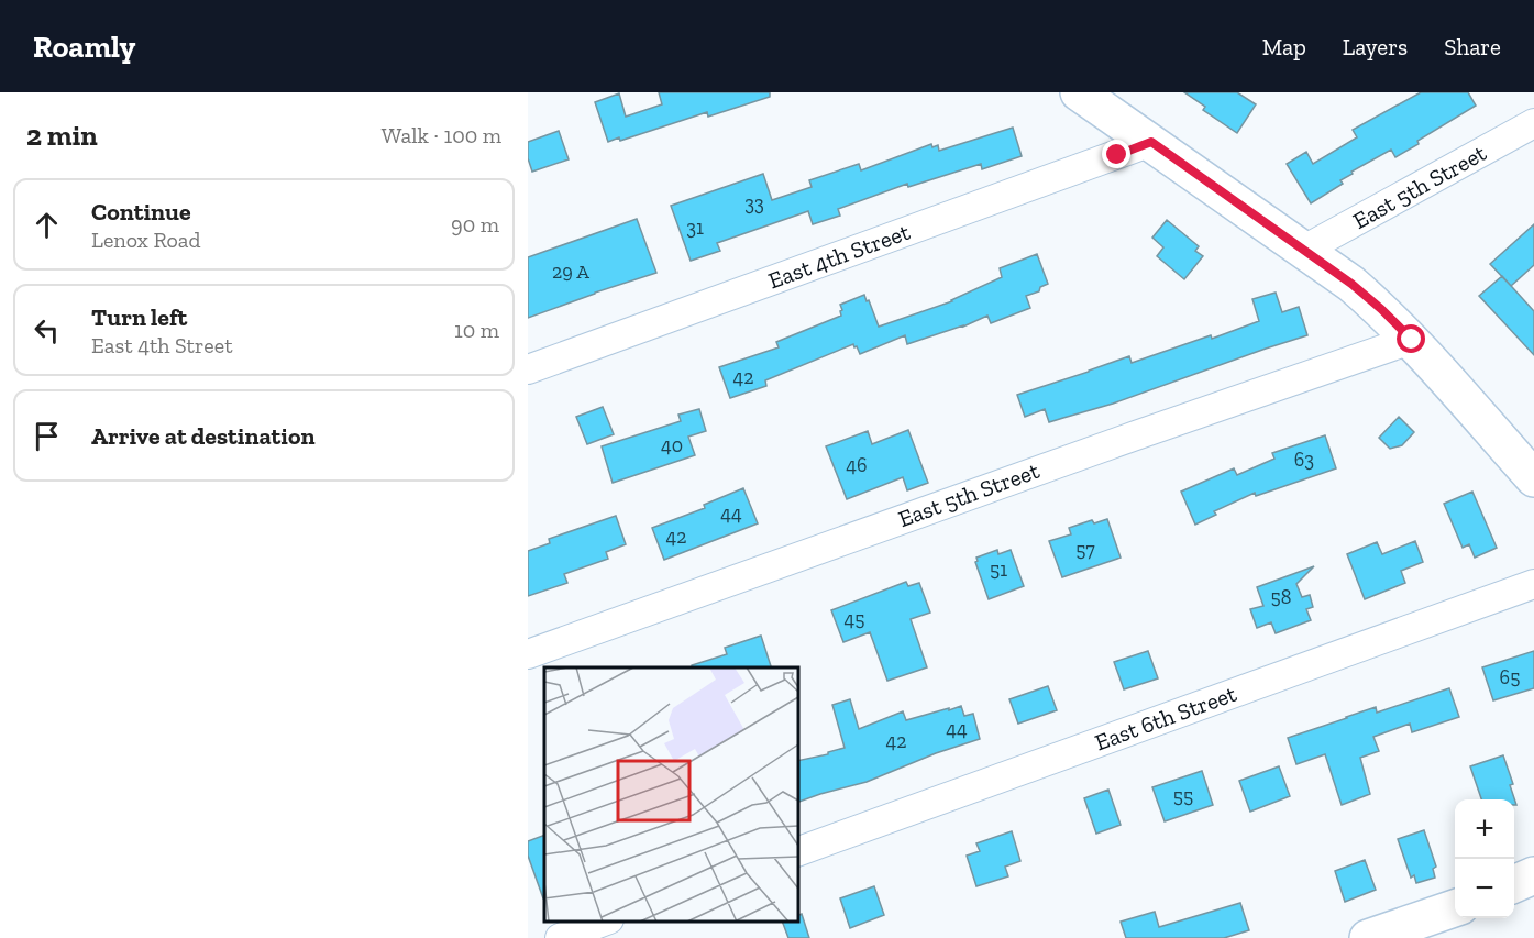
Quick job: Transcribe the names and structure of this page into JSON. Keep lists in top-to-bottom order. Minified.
{"streets":{"street":["East 5th Street","East 4th Street","East 6th Street"]},"house_numbers":["33","31","29 A","42","40","63","46","44","42","57","51","58","45","65","44","42","55"],"page":{"header":"Roamly","nav":["Map","Layers","Share"],"heading":["2 min","Walk · 100 m"],"list":[["Continue","Lenox Road","90 m"],["Turn left","East 4th Street","10 m"],"Arrive at destination"],"map_buttons":["+","−"]}}
